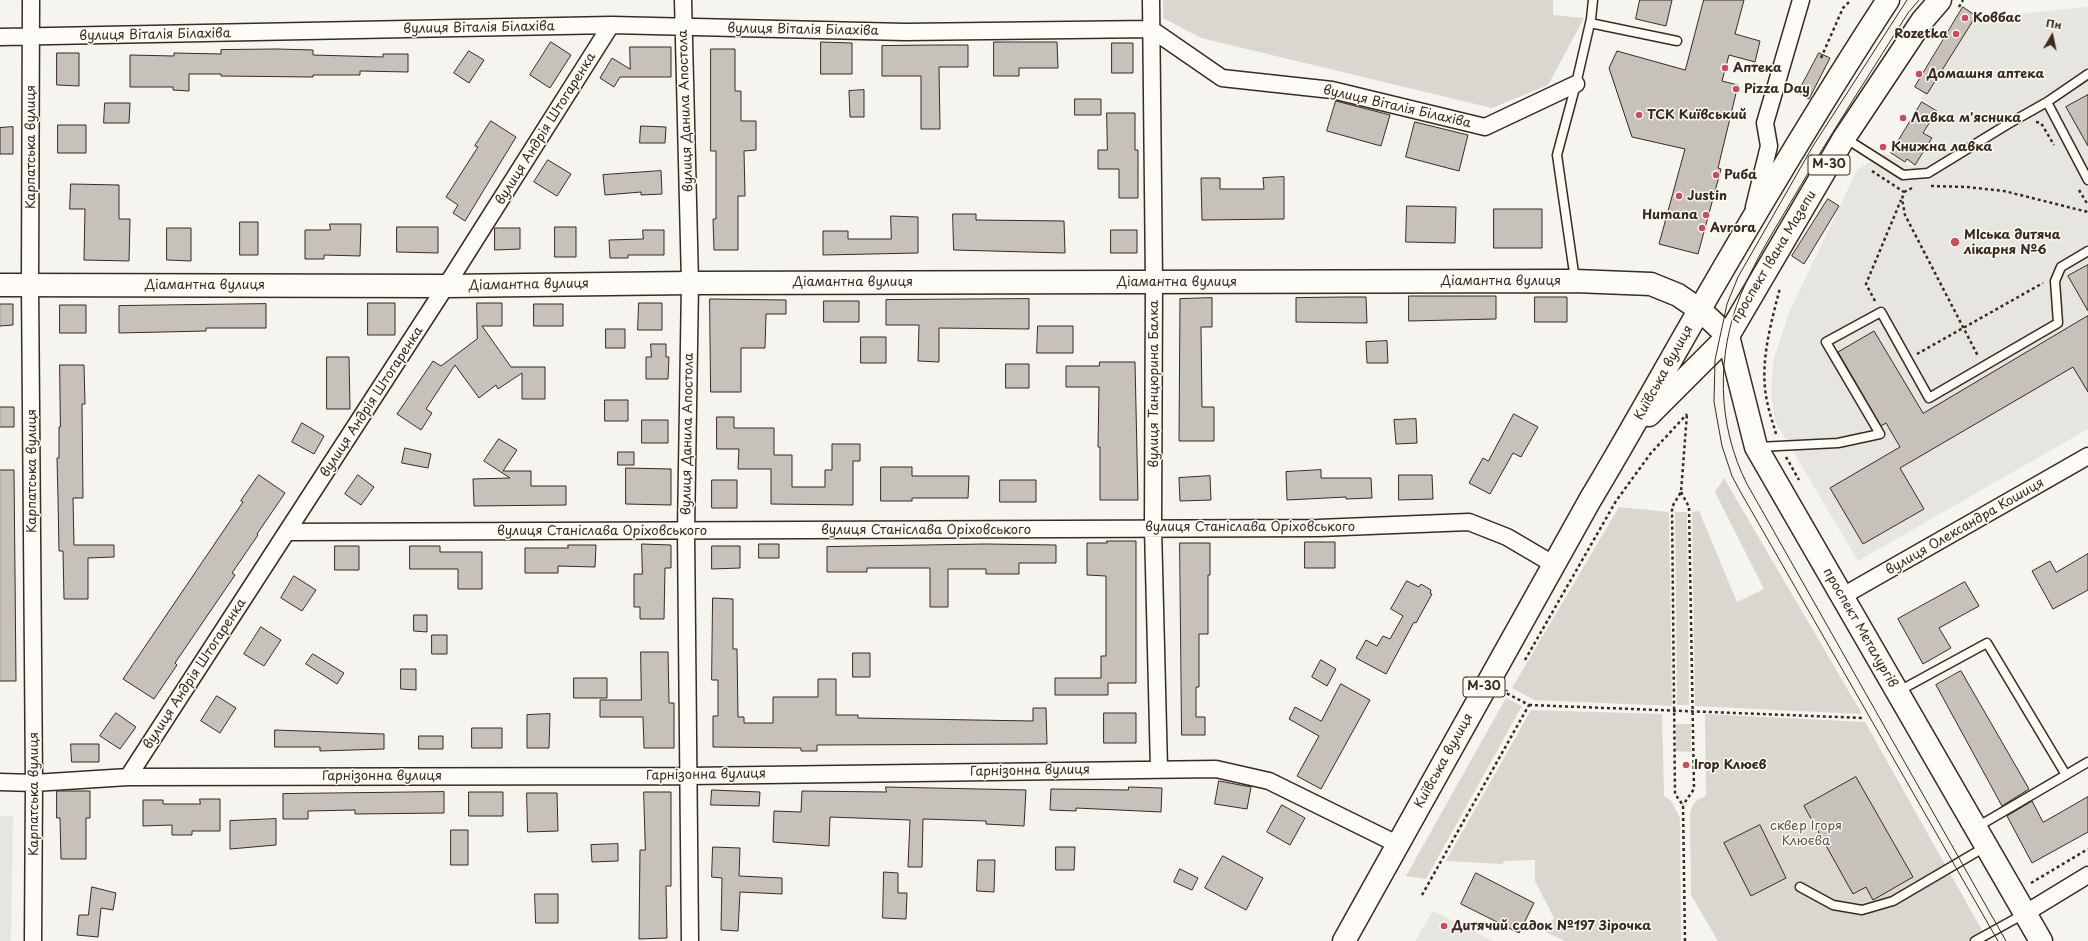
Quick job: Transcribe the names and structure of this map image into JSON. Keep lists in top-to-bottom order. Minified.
{"streets":{"main road":["М-30","проспект Івана Мазепи","Діамантна вулиця","Київська вулиця","проспект Металургів"],"street":["вулиця Віталія Білахіва","вулиця Данила Апостола","вулиця Андрія Штогаренка","Карпатська вулиця","вулиця Танцюрина Балка","вулиця Станіслава Оріховського","вулиця Олександра Кошиця","Гарнізонна вулиця"]},"crossings":[["вулиця Віталія Білахіва","вулиця Данила Апостола"],["вулиця Віталія Білахіва","вулиця Андрія Штогаренка"],["вулиця Віталія Білахіва","Карпатська вулиця"],["вулиця Віталія Білахіва","вулиця Танцюрина Балка"],["вулиця Данила Апостола","Діамантна вулиця"],["вулиця Данила Апостола","вулиця Станіслава Оріховського"],["вулиця Данила Апостола","Гарнізонна вулиця"],["вулиця Андрія Штогаренка","Діамантна вулиця"],["вулиця Андрія Штогаренка","вулиця Станіслава Оріховського"],["вулиця Андрія Штогаренка","Гарнізонна вулиця"],["Карпатська вулиця","Діамантна вулиця"],["Карпатська вулиця","Гарнізонна вулиця"],["М-30","Діамантна вулиця"],["М-30","Київська вулиця"],["проспект Івана Мазепи","Київська вулиця"],["проспект Івана Мазепи","проспект Металургів"],["Діамантна вулиця","Київська вулиця"],["Діамантна вулиця","вулиця Танцюрина Балка"],["Київська вулиця","вулиця Станіслава Оріховського"],["Київська вулиця","проспект Металургів"],["Київська вулиця","Гарнізонна вулиця"],["вулиця Танцюрина Балка","вулиця Станіслава Оріховського"],["вулиця Танцюрина Балка","Гарнізонна вулиця"],["вулиця Олександра Кошиця","проспект Металургів"]],"parks":["сквер Ігоря Клюєва"],"places":["Ковбас","Rozetka","Аптека","Домашня аптека","Pizza Day","ТСК Київський","Лавка м'ясника","Книжна лавка","Риба","Justin","Humana","Avrora","МІська дитяча лікарня №6","Ігор Клюєв","Дитячий садок №197 Зірочка"],"north":"top"}
